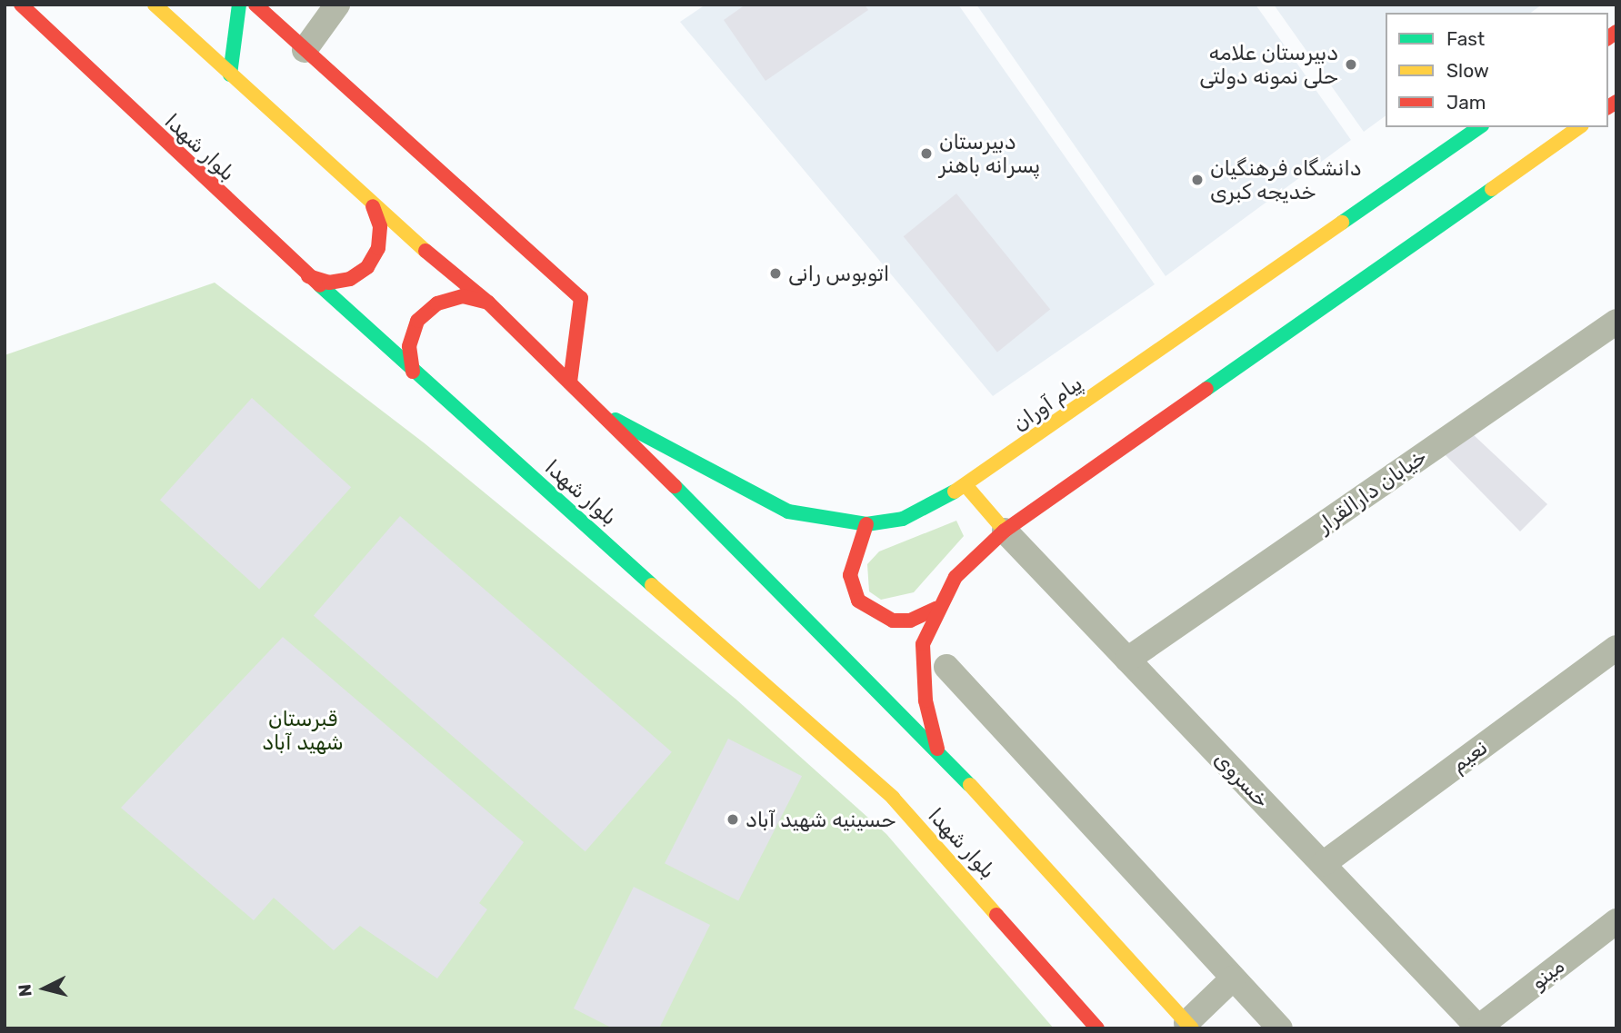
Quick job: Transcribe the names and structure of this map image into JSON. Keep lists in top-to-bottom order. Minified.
{"streets":{"main road":["بلوار شهدا","پیام آوران"],"street":["خیابان دارالقرار","نعیم","خسروی","مینو"]},"crossings":[["خیابان دارالقرار","خسروی"],["نعیم","خسروی"],["خسروی","مینو"]],"parks":["قبرستان شهید آباد"],"places":["دبیرستان علامه حلی نمونه دولتی","دبیرستان پسرانه باهنر","دانشگاه فرهنگیان خدیجه کبری","اتوبوس رانی","حسینیه شهید آباد"],"legend":["Fast","Slow","Jam"],"north":"left"}
